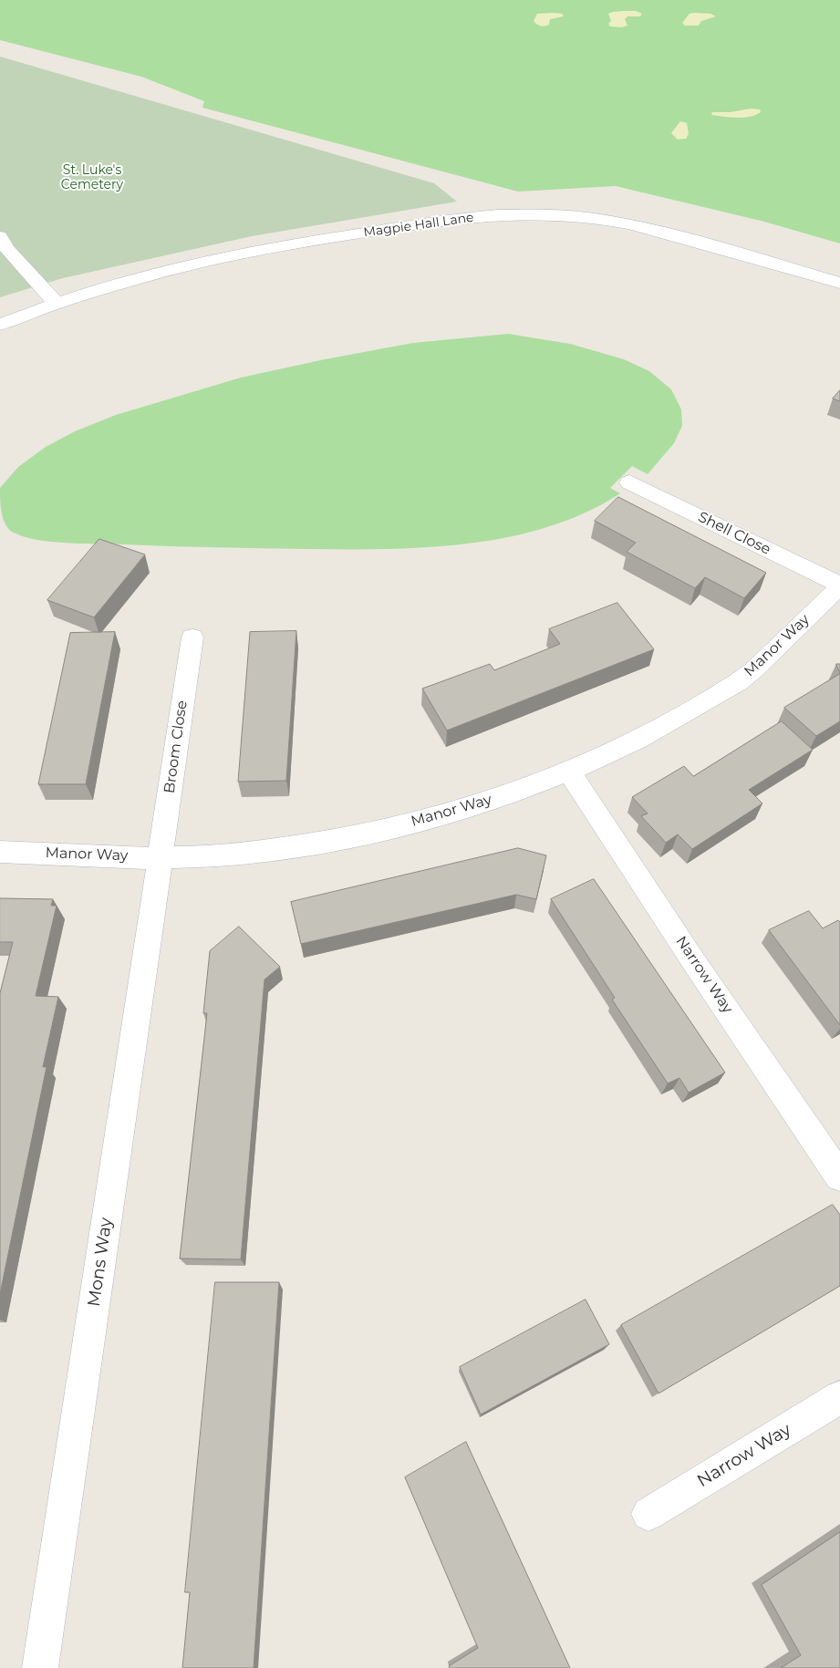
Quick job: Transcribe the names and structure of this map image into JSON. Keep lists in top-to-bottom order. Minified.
{"streets":{"street":["Magpie Hall Lane","Shell Close","Manor Way","Broom Close","Narrow Way","Mons Way"]},"crossings":[["Shell Close","Manor Way"],["Manor Way","Broom Close"],["Manor Way","Narrow Way"],["Manor Way","Mons Way"],["Broom Close","Mons Way"]],"parks":["St. Luke's Cemetery"]}
